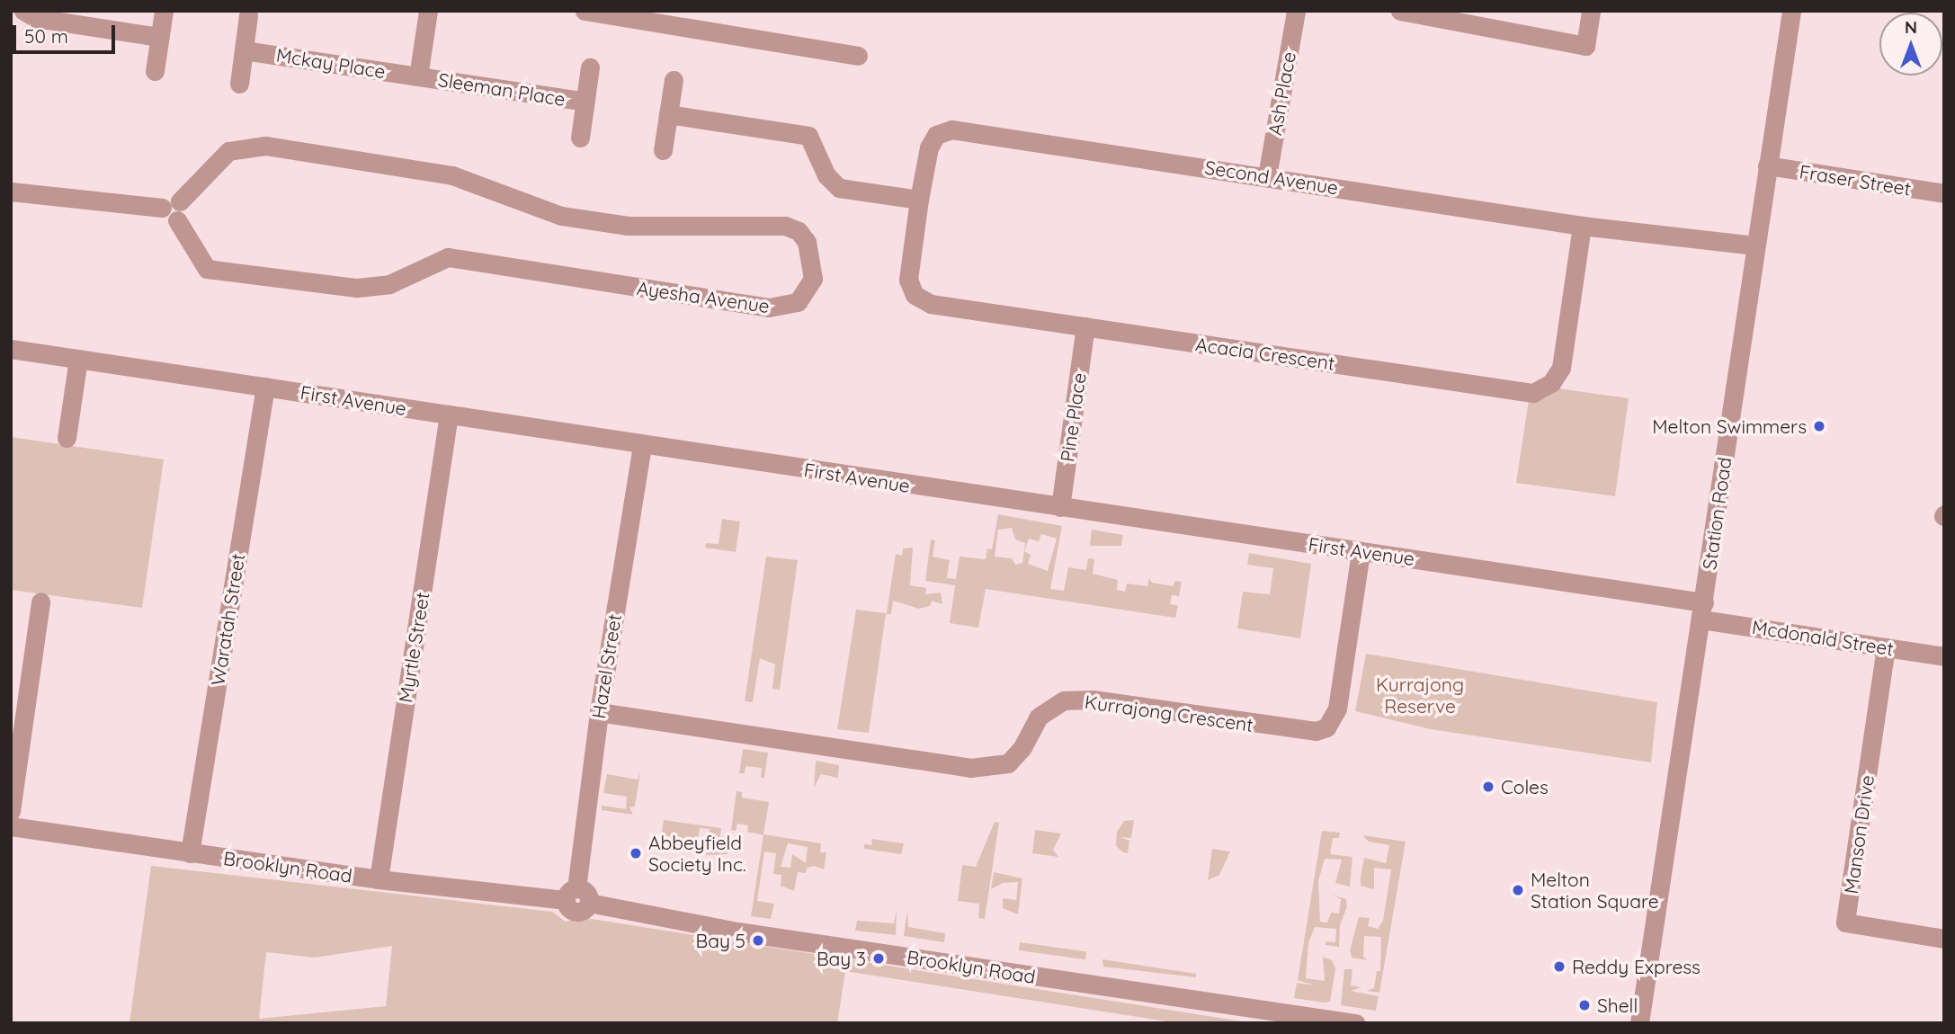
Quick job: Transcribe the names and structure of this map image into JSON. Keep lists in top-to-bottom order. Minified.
{"streets":{"street":["Mckay Place","Sleeman Place","Ash Place","Second Avenue","Fraser Street","Ayesha Avenue","Acacia Crescent","First Avenue","Pine Place","Station Road","Waratah Street","Mcdonald Street","Myrtle Street","Hazel Street","Kurrajong Crescent","Manson Drive","Brooklyn Road"]},"crossings":[["Mckay Place","Sleeman Place"],["Ash Place","Second Avenue"],["Second Avenue","Acacia Crescent"],["Second Avenue","Station Road"],["Fraser Street","Station Road"],["Acacia Crescent","Pine Place"],["First Avenue","Pine Place"],["First Avenue","Station Road"],["First Avenue","Waratah Street"],["First Avenue","Mcdonald Street"],["First Avenue","Myrtle Street"],["First Avenue","Hazel Street"],["First Avenue","Kurrajong Crescent"],["Station Road","Mcdonald Street"],["Waratah Street","Brooklyn Road"],["Mcdonald Street","Manson Drive"],["Myrtle Street","Brooklyn Road"],["Hazel Street","Kurrajong Crescent"],["Hazel Street","Brooklyn Road"]],"parks":["Kurrajong Reserve"],"places":["Melton Swimmers","Coles","Abbeyfield Society Inc.","Melton Station Square","Bay 5","Bay 3","Reddy Express","Shell"],"scale_bar":"50 m","north":"top"}
